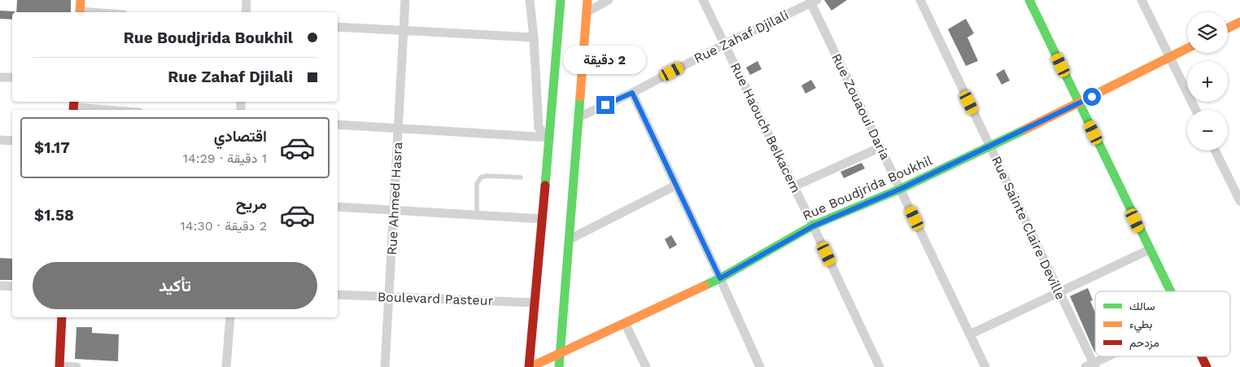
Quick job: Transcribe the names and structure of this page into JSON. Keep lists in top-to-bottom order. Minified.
{"streets":{"street":["Rue Zahaf Djilali","Rue Zouaoui Daria","Rue Haouch Belkacem","Rue Boudjrida Boukhil","Rue Ahmed Hasra","Rue Sainte Claire Deville","Boulevard Pasteur"]},"crossings":[["Rue Zahaf Djilali","Rue Zouaoui Daria"],["Rue Zahaf Djilali","Rue Haouch Belkacem"],["Rue Zouaoui Daria","Rue Boudjrida Boukhil"],["Rue Haouch Belkacem","Rue Boudjrida Boukhil"],["Rue Boudjrida Boukhil","Rue Sainte Claire Deville"],["Rue Ahmed Hasra","Boulevard Pasteur"]],"legend":["سالك","بطيء","مزدحم"],"page":{"map_buttons":["+","−"],"banner":["Rue Boudjrida Boukhil","Rue Zahaf Djilali"],"bubble":"2 دقيقة","list":[{"name":"اقتصادي","note":"1 دقيقة · 14:29","value":"$1.17"},{"name":"مريح","note":"2 دقيقة · 14:30","value":"$1.58"}],"buttons":"تأكيد"}}
